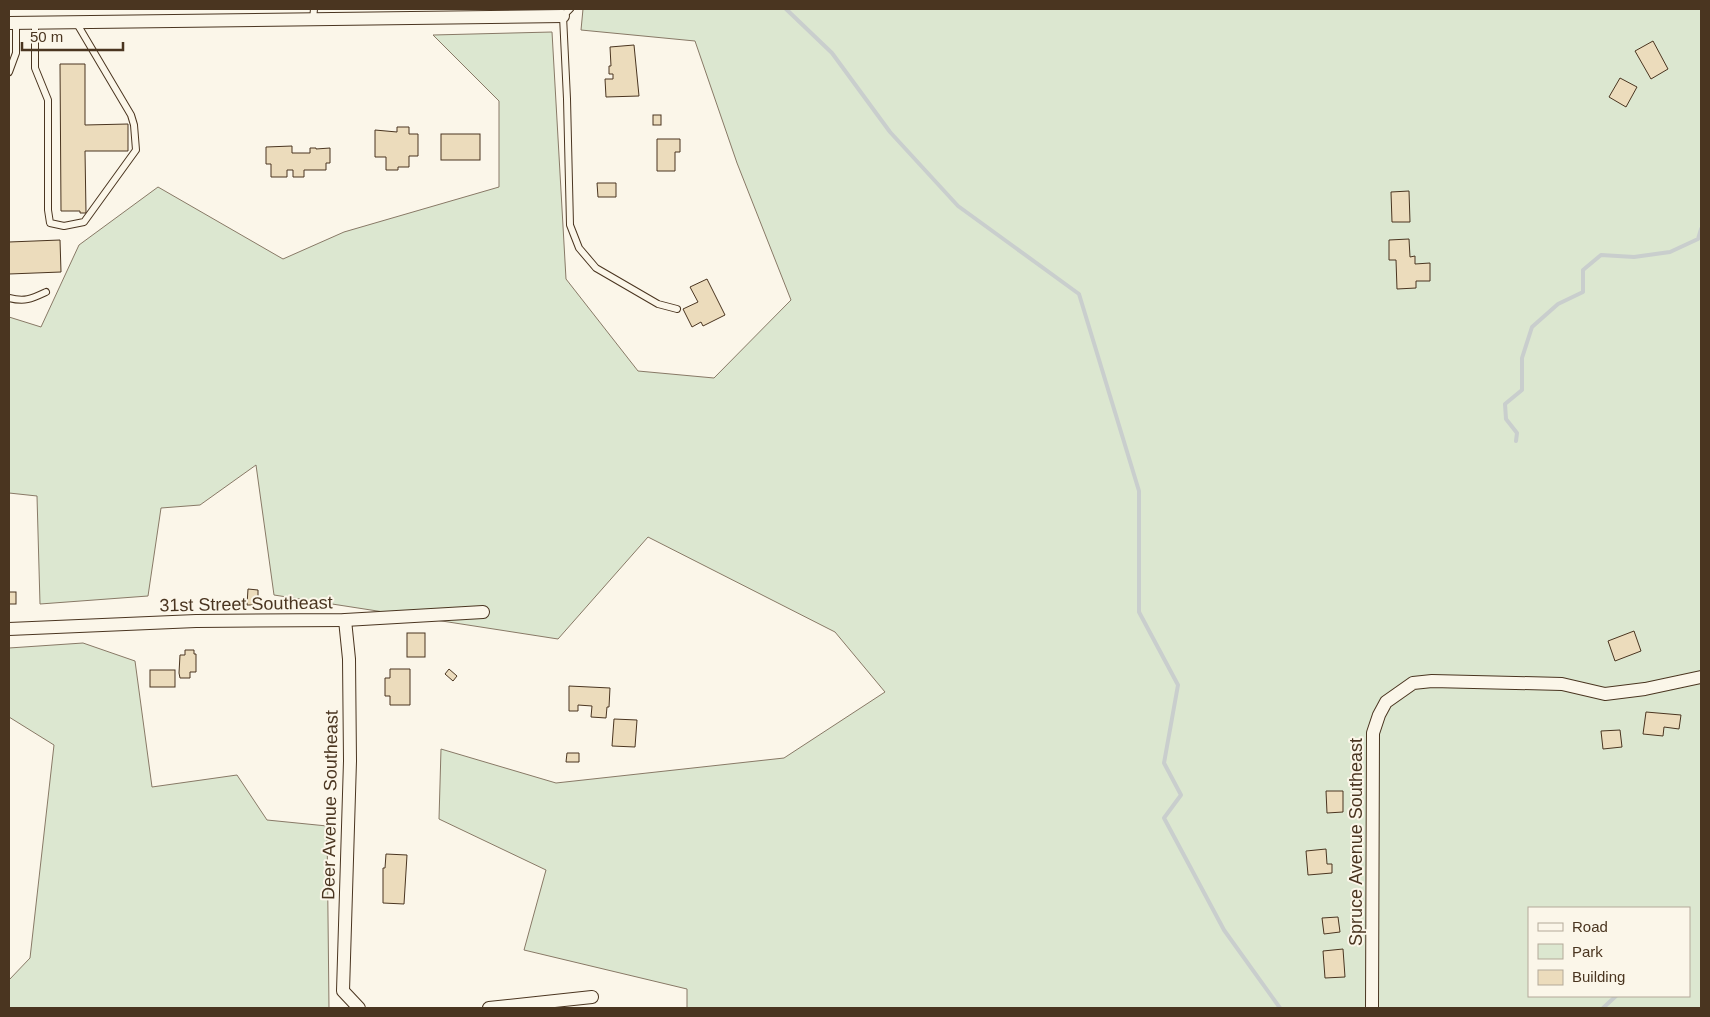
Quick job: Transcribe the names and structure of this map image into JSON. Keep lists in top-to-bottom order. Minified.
{"streets":{"street":["31st Street Southeast","Deer Avenue Southeast","Spruce Avenue Southeast"]},"crossings":[["31st Street Southeast","Deer Avenue Southeast"]],"legend":["Road","Park","Building"],"scale_bar":"50 m"}
